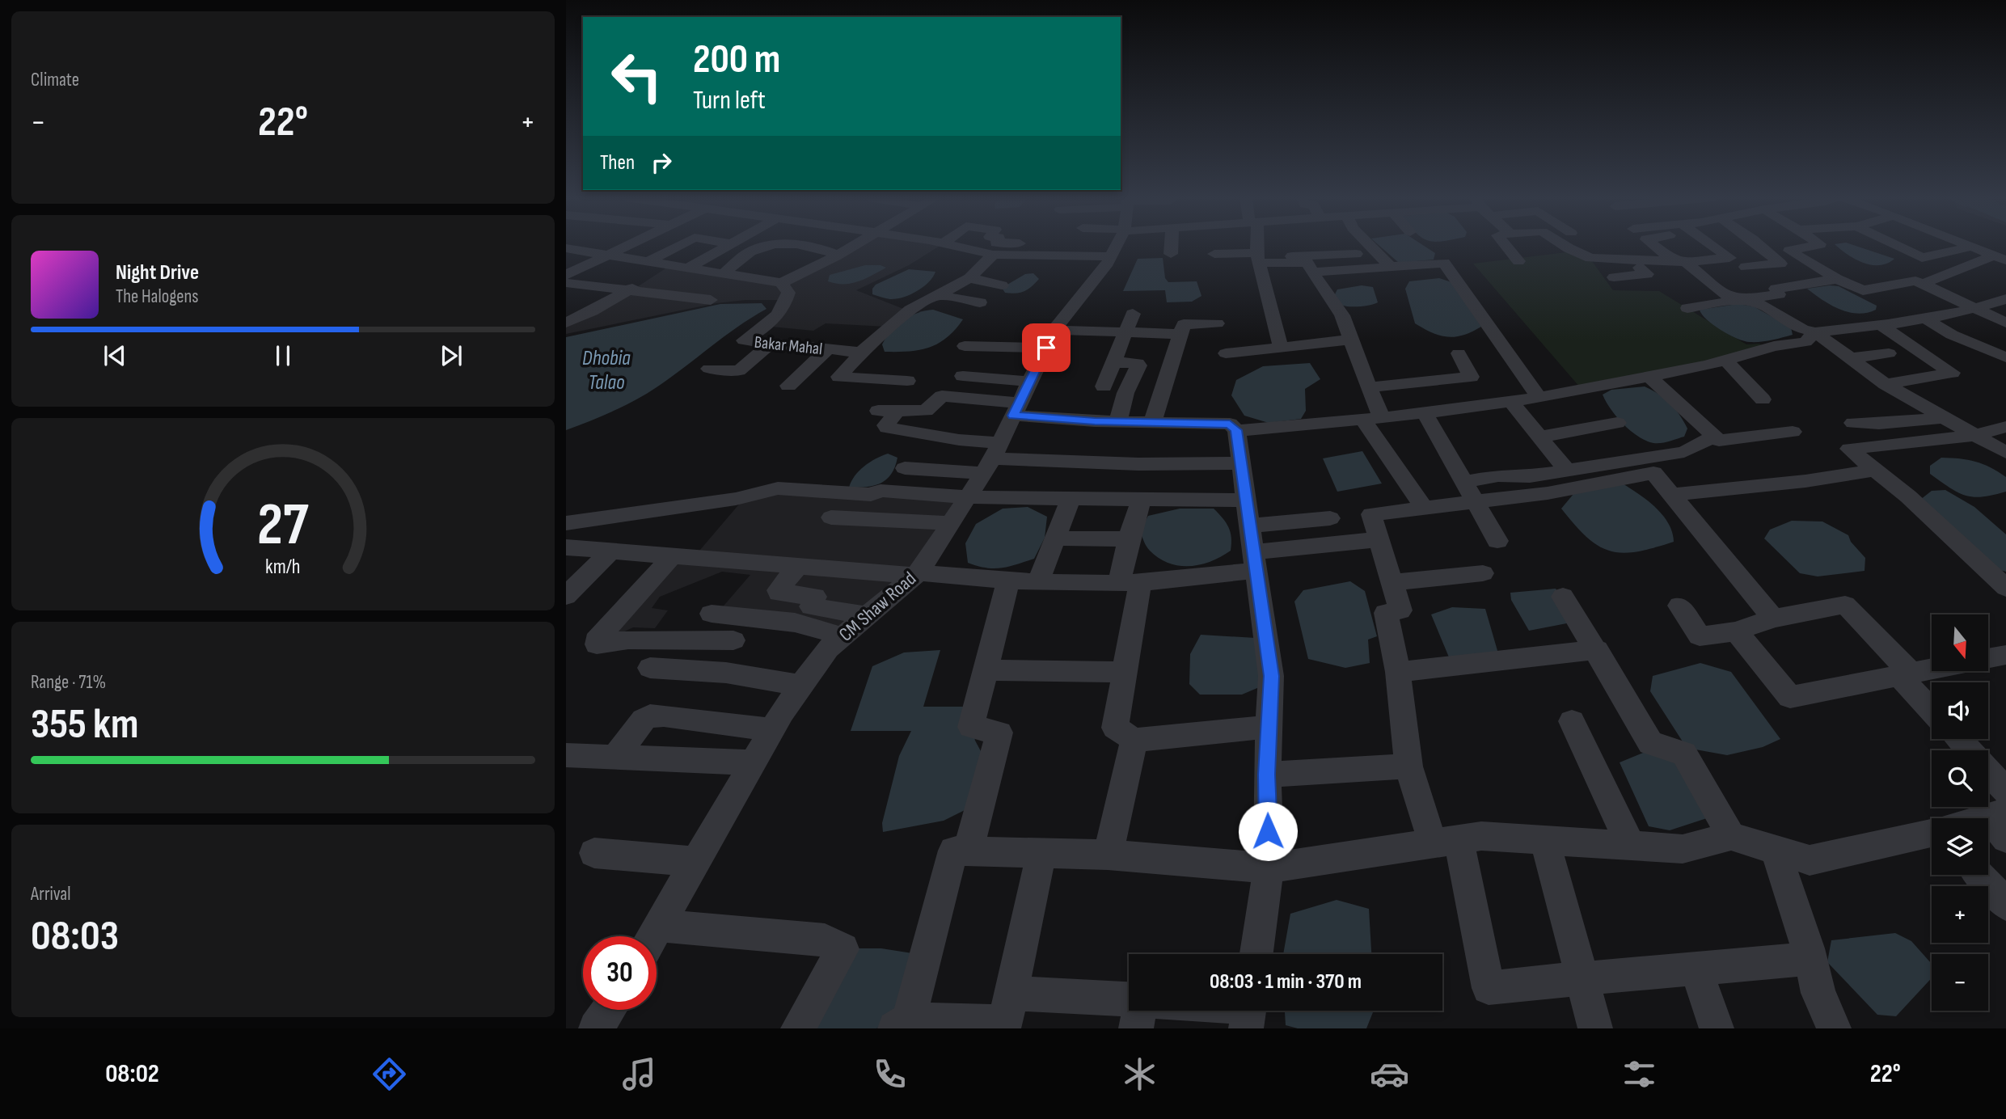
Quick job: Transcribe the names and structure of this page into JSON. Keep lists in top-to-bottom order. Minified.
{"streets":{"street":["Bakar Mahal","CM Shaw Road"]},"water":["Dhobia Talao"],"north":"bottom","page":{"tile":["Climate",["Range · 71%","355 km"],["Arrival","08:03"]],"turn":["200 m","Turn left"],"heat":["−","22°","+"],"then":"Then","song":["Night Drive","The Halogens"],"map_buttons":["+","−"],"limit":"30","trip":"08:03 · 1 min · 370 m","tabs":["08:02","22°"],"gauge":["27","km/h"]}}
